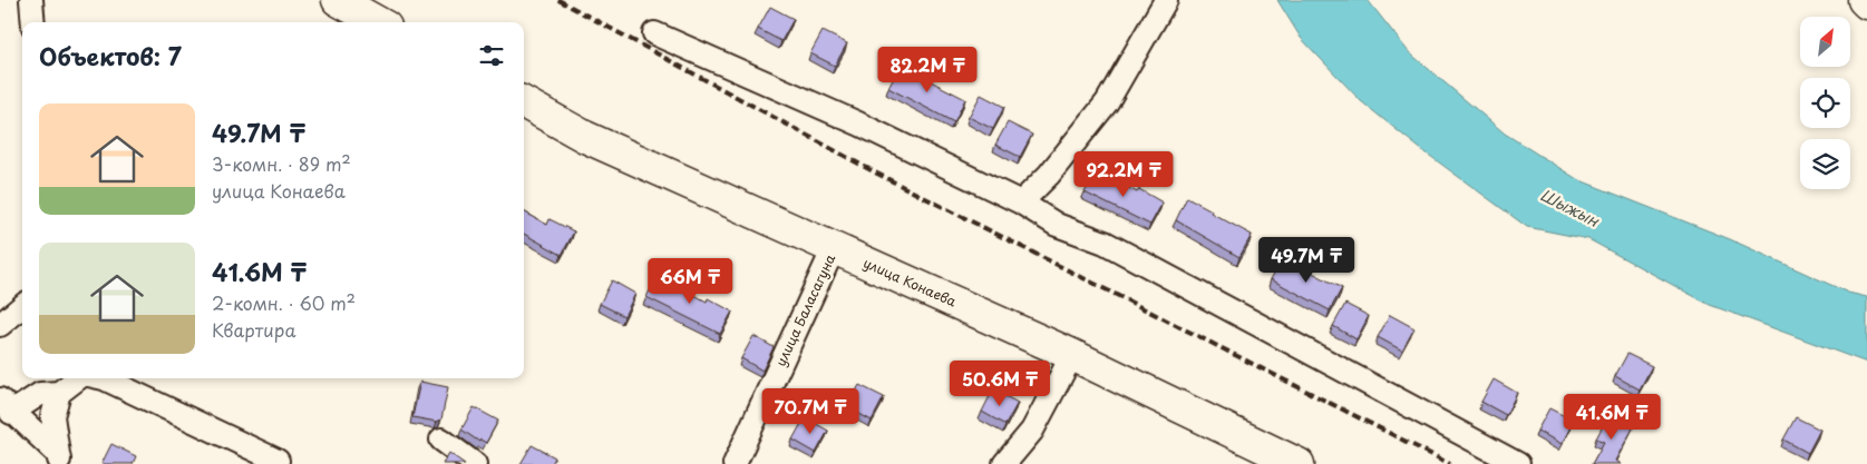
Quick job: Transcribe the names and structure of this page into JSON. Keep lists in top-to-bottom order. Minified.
{"streets":{"street":["улица Конаева","улица Баласагуна"]},"crossings":[["улица Конаева","улица Баласагуна"]],"water":["Шыжын"],"north":"top right","page":{"heading":"Объектов: 7","price":["82.2M ₸","92.2M ₸","49.7M ₸","66M ₸","50.6M ₸","70.7M ₸","41.6M ₸"],"list":[{"name":"49.7M ₸","note":"3-комн. · 89 m² · улица Конаева"},{"name":"41.6M ₸","note":"2-комн. · 60 m² · Квартира"}]}}
